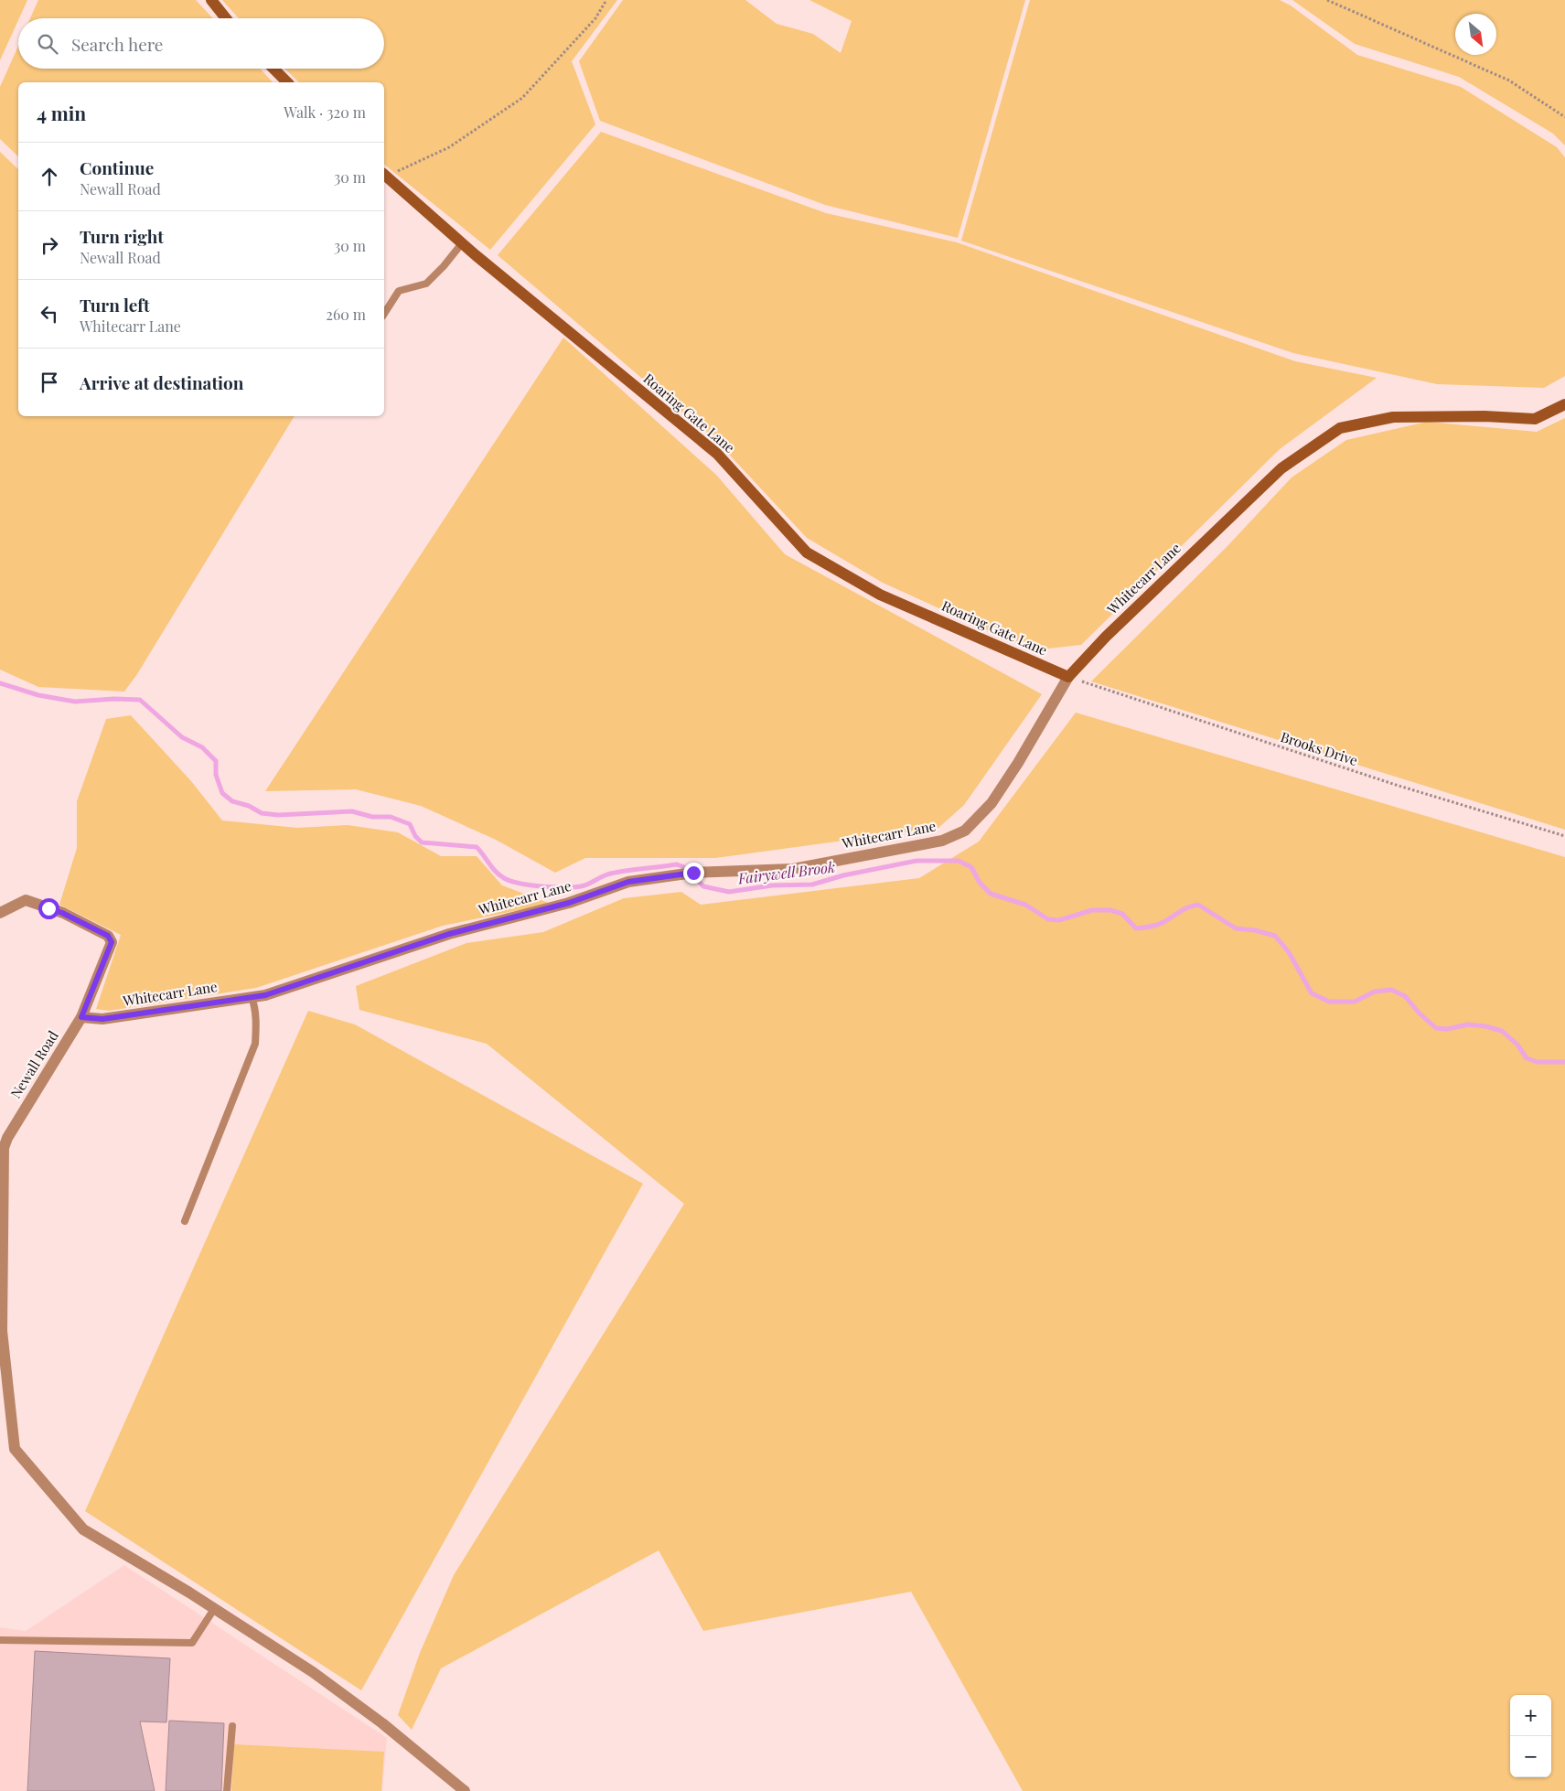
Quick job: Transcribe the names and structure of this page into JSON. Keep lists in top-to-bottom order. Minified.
{"streets":{"street":["Roaring Gate Lane","Whitecarr Lane","Newall Road"],"path":["Brooks Drive"]},"crossings":[["Roaring Gate Lane","Whitecarr Lane"],["Roaring Gate Lane","Brooks Drive"],["Whitecarr Lane","Brooks Drive"],["Whitecarr Lane","Newall Road"]],"water":["Fairywell Brook"],"north":"bottom right","page":{"search":"Search here","heading":["4 min","Walk · 320 m"],"list":[["Continue","Newall Road","30 m"],["Turn right","Newall Road","30 m"],["Turn left","Whitecarr Lane","260 m"],"Arrive at destination"],"map_buttons":["+","−"]}}
